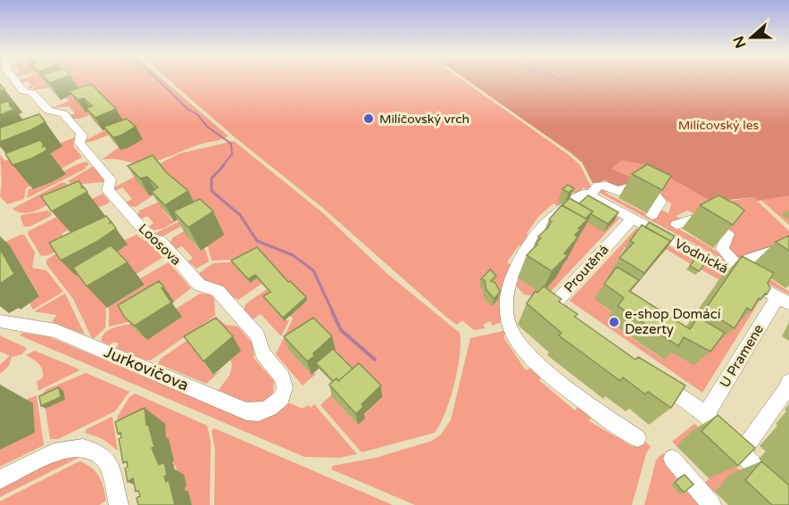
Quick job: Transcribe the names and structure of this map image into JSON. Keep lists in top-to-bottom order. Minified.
{"streets":{"street":["Loosova","Vodnická","Proutěná","U Pramene","Jurkovičova"]},"crossings":[["Loosova","Jurkovičova"],["Vodnická","Proutěná"],["Vodnická","U Pramene"]],"parks":["Milíčovský les"],"places":["Milíčovský vrch","e-shop Domácí Dezerty"],"north":"left"}
